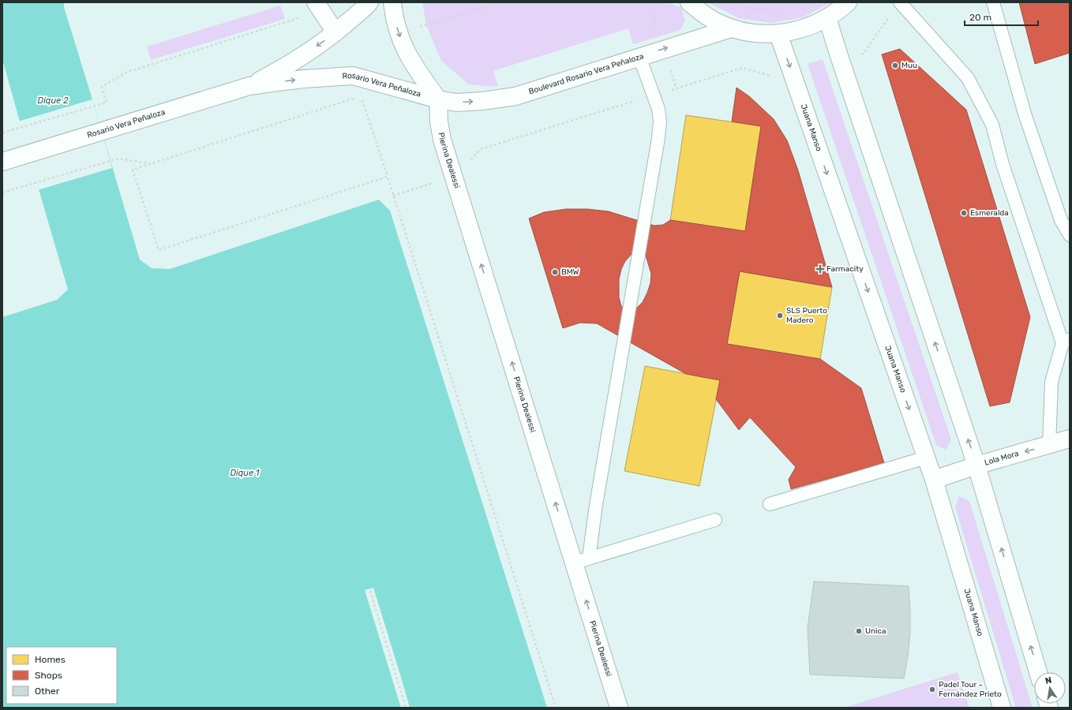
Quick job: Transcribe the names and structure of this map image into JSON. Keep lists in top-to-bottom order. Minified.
{"streets":{"street":["Boulevard Rosario Vera Peñaloza","Rosario Vera Peñaloza","Juana Manso","Pierina Dealessi","Lola Mora"]},"crossings":[["Boulevard Rosario Vera Peñaloza","Rosario Vera Peñaloza"],["Boulevard Rosario Vera Peñaloza","Pierina Dealessi"],["Rosario Vera Peñaloza","Pierina Dealessi"],["Juana Manso","Lola Mora"]],"one_way":["Boulevard Rosario Vera Peñaloza","Pierina Dealessi","Lola Mora"],"water":["Dique 2","Dique 1"],"places":{"other":["Muu","Esmeralda","BMW","SLS Puerto Madero","Unica","Padel Tour - Fernández Prieto"],"health":["Farmacity"]},"legend":["Homes","Shops","Other"],"scale_bar":"20 m","north":"top"}
